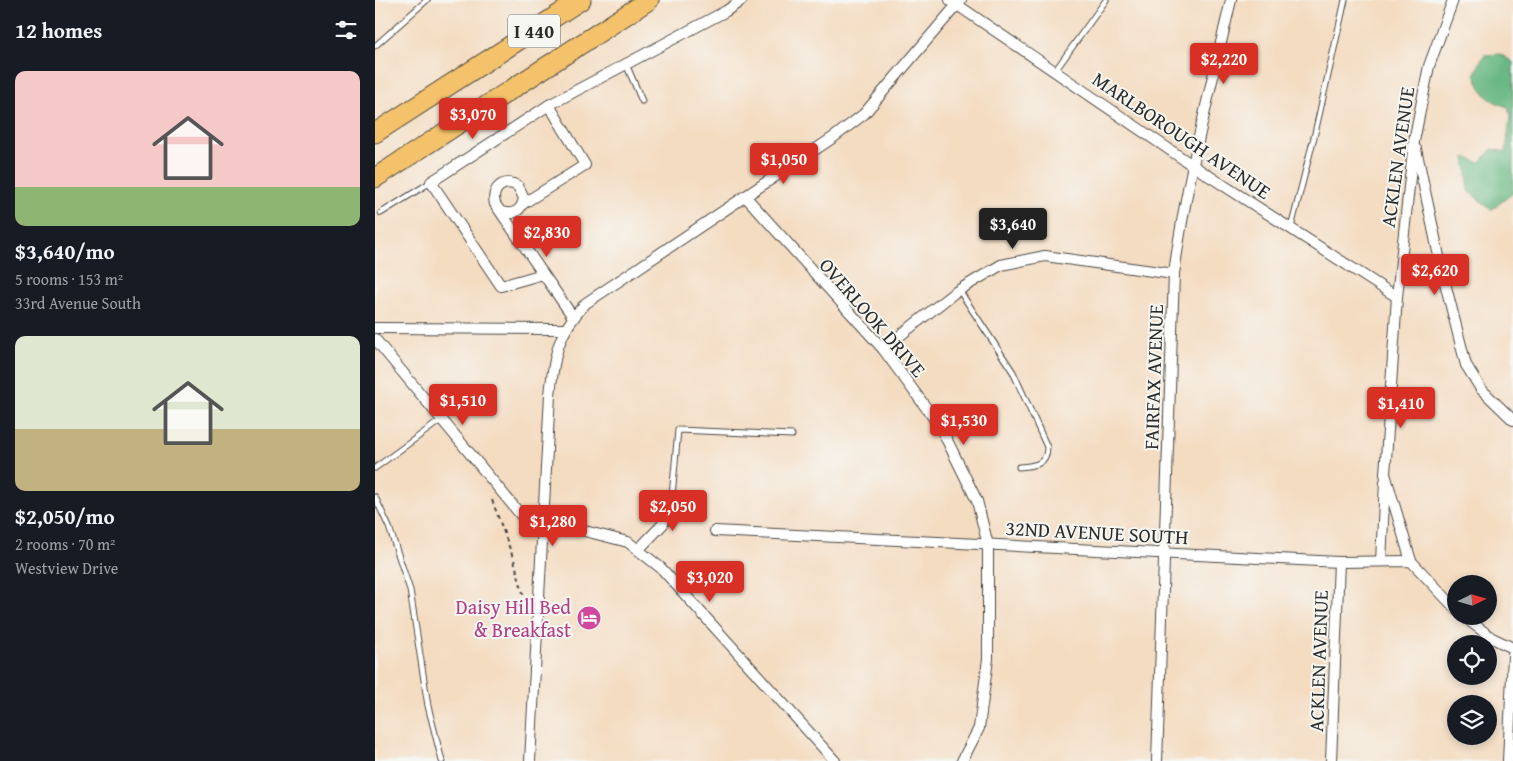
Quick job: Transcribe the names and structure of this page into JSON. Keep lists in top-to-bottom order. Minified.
{"streets":{"highway":["I 440"],"street":["MARLBOROUGH AVENUE","ACKLEN AVENUE","OVERLOOK DRIVE","FAIRFAX AVENUE","32ND AVENUE SOUTH"]},"crossings":[["MARLBOROUGH AVENUE","ACKLEN AVENUE"],["MARLBOROUGH AVENUE","FAIRFAX AVENUE"],["ACKLEN AVENUE","32ND AVENUE SOUTH"],["OVERLOOK DRIVE","32ND AVENUE SOUTH"],["FAIRFAX AVENUE","32ND AVENUE SOUTH"]],"places":{"hotel":["Daisy Hill Bed & Breakfast"]},"north":"right","page":{"heading":"12 homes","price":["$2,220","$3,070","$1,050","$3,640","$2,830","$2,620","$1,510","$1,410","$1,530","$2,050","$1,280","$3,020"],"list":[{"name":"$3,640/mo","note":"5 rooms · 153 m² · 33rd Avenue South"},{"name":"$2,050/mo","note":"2 rooms · 70 m² · Westview Drive"}]}}
